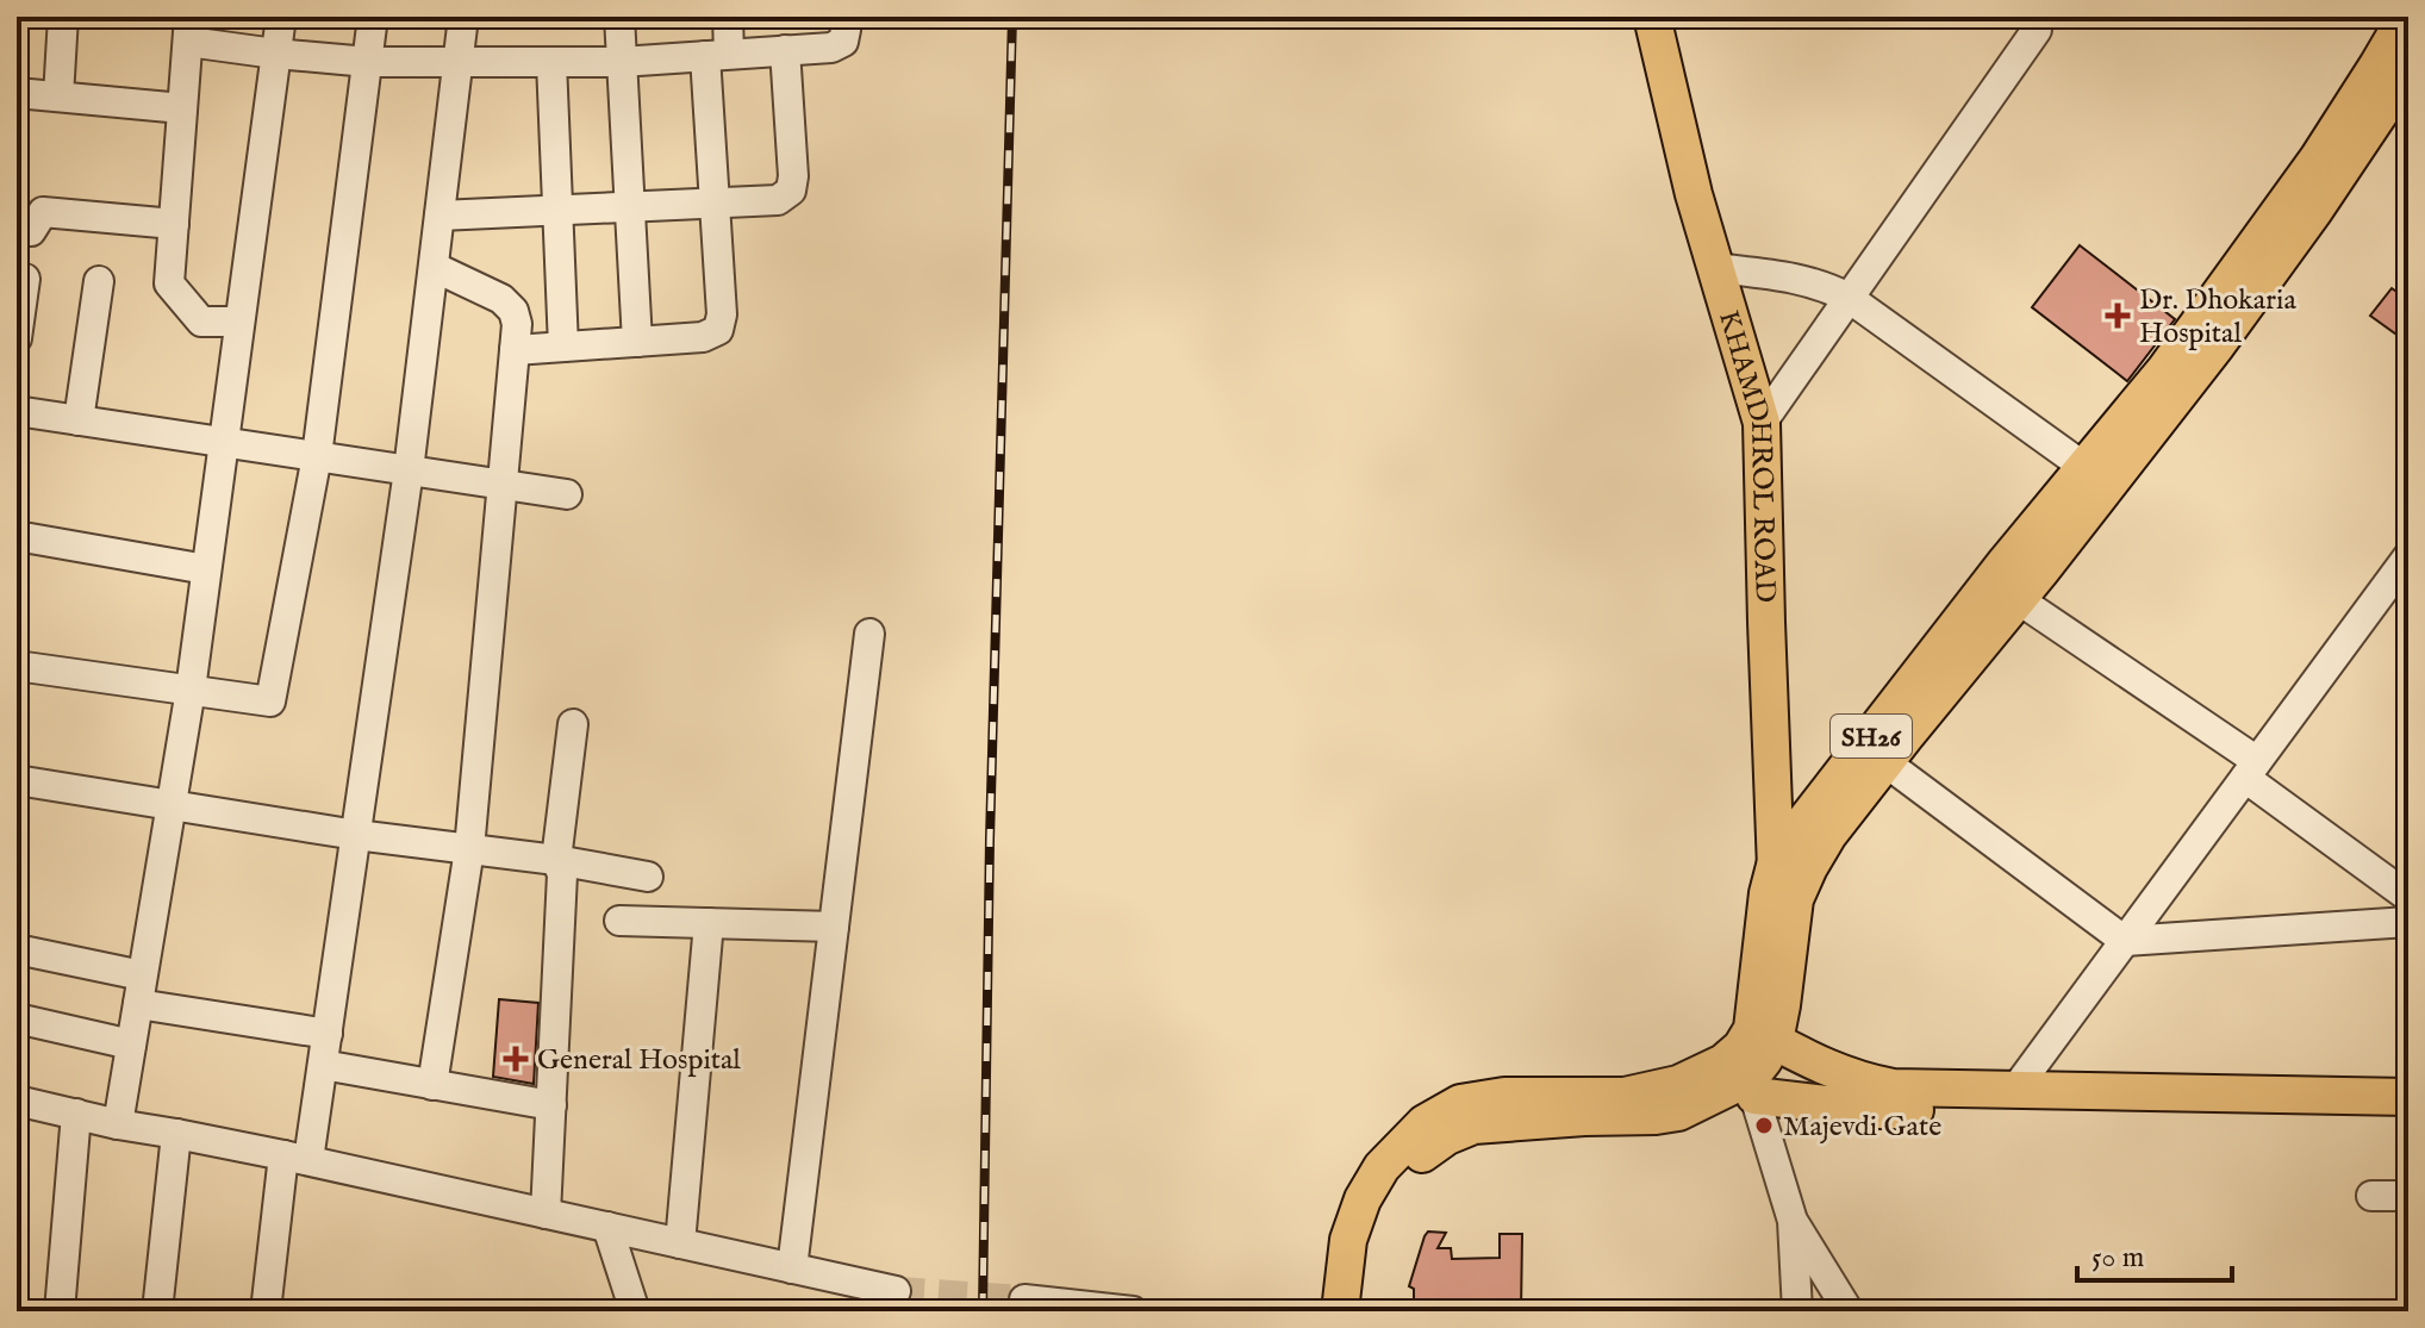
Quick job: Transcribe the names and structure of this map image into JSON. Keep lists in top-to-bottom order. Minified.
{"streets":{"main road":["KHAMDHROL ROAD","SH26"]},"crossings":[["KHAMDHROL ROAD","SH26"]],"places":{"health":["Dr. Dhokaria Hospital","General Hospital"],"other":["Majevdi Gate"]},"scale_bar":"50 m"}
